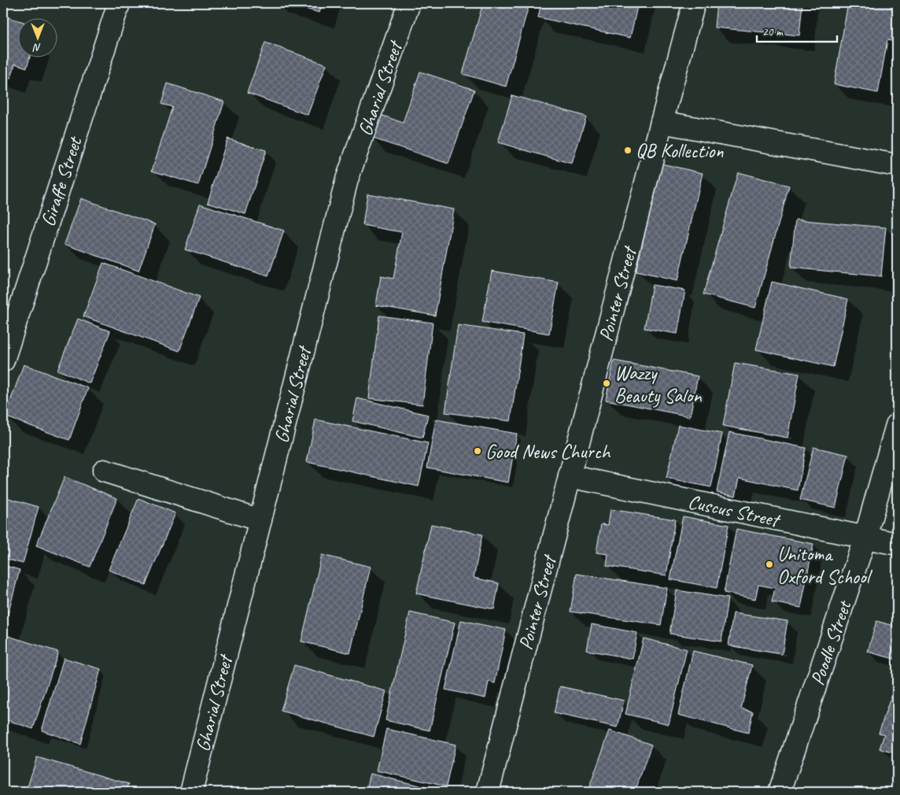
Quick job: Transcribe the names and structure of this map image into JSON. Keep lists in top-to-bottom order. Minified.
{"streets":{"street":["Gharial Street","Giraffe Street","Pointer Street","Cuscus Street","Poodle Street"]},"crossings":[["Pointer Street","Cuscus Street"],["Cuscus Street","Poodle Street"]],"places":["QB Kollection","Wazzy Beauty Salon","Good News Church","Unitoma Oxford School"],"scale_bar":"20 m","north":"bottom"}
